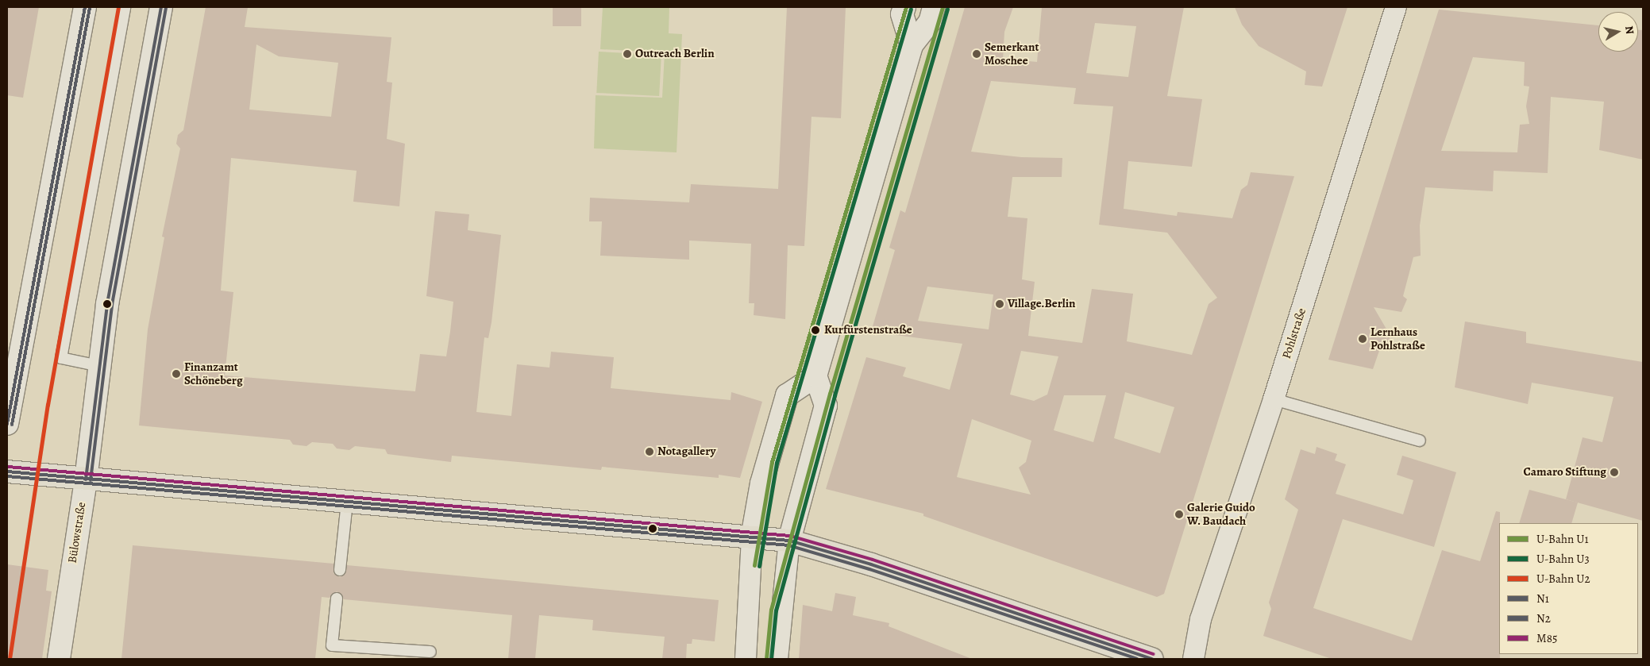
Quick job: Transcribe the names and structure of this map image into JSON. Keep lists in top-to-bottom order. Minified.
{"streets":{"main road":["Bülowstraße"],"street":["Pohlstraße"]},"places":["Outreach Berlin","Semerkant Moschee","Village.Berlin","Kurfürstenstraße","Lernhaus Pohlstraße","Finanzamt Schöneberg","Notagallery","Camaro Stiftung","Galerie Guido W. Baudach"],"lines":["metro line U1","metro line U2","transit line N1","transit line N2","metro line U3","transit line M85"],"legend":["U-Bahn U1","U-Bahn U3","U-Bahn U2","N1","N2","M85"],"north":"right"}
